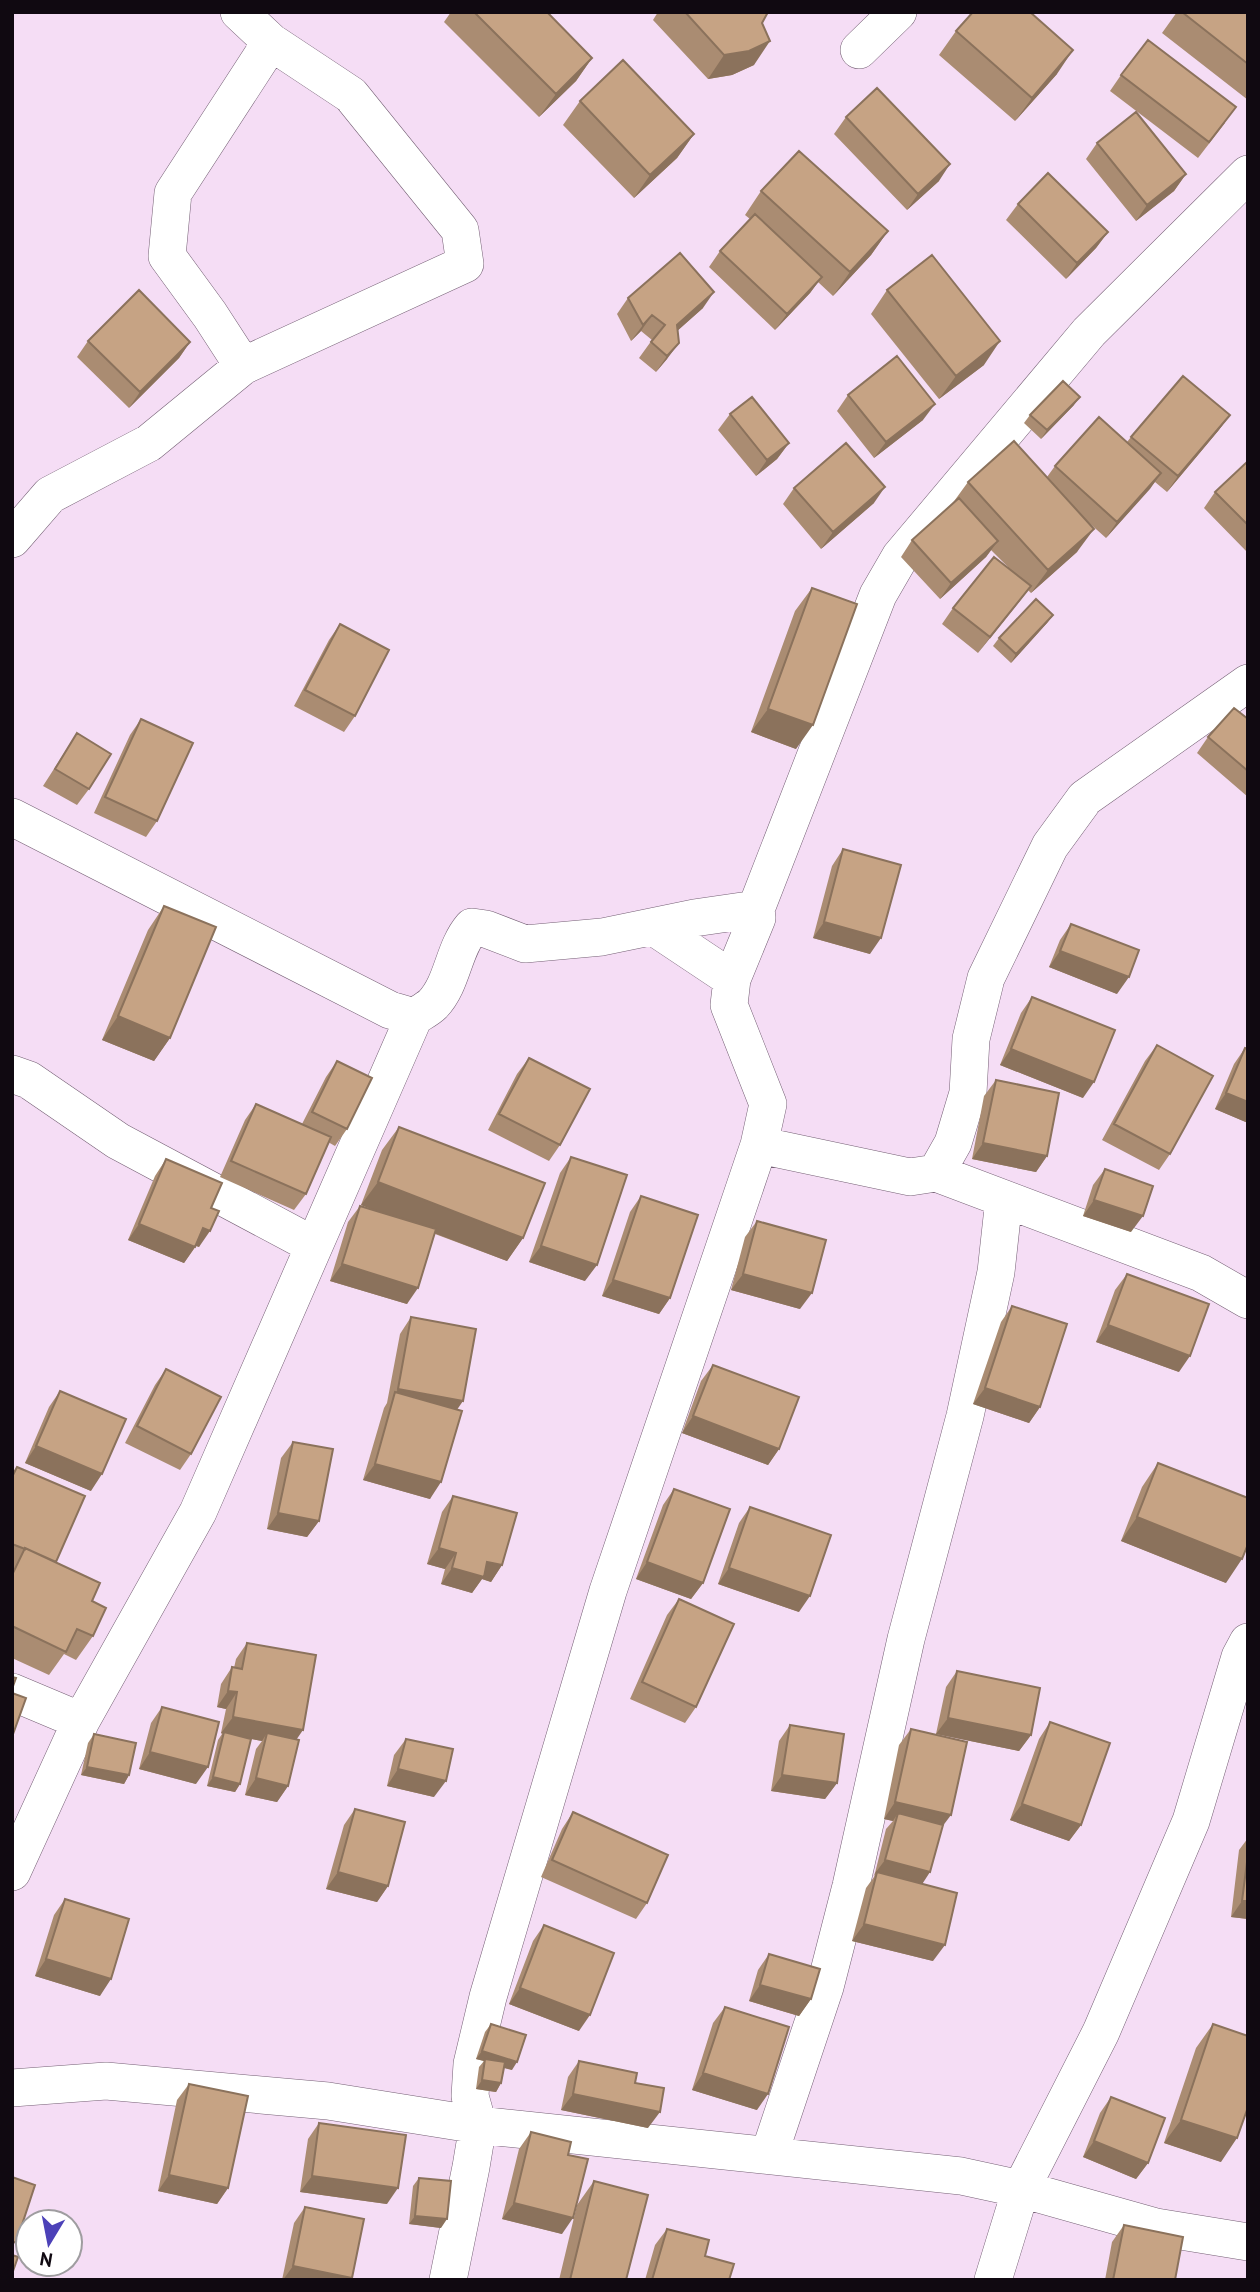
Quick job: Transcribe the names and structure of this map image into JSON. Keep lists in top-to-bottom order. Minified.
{"north":"bottom"}
